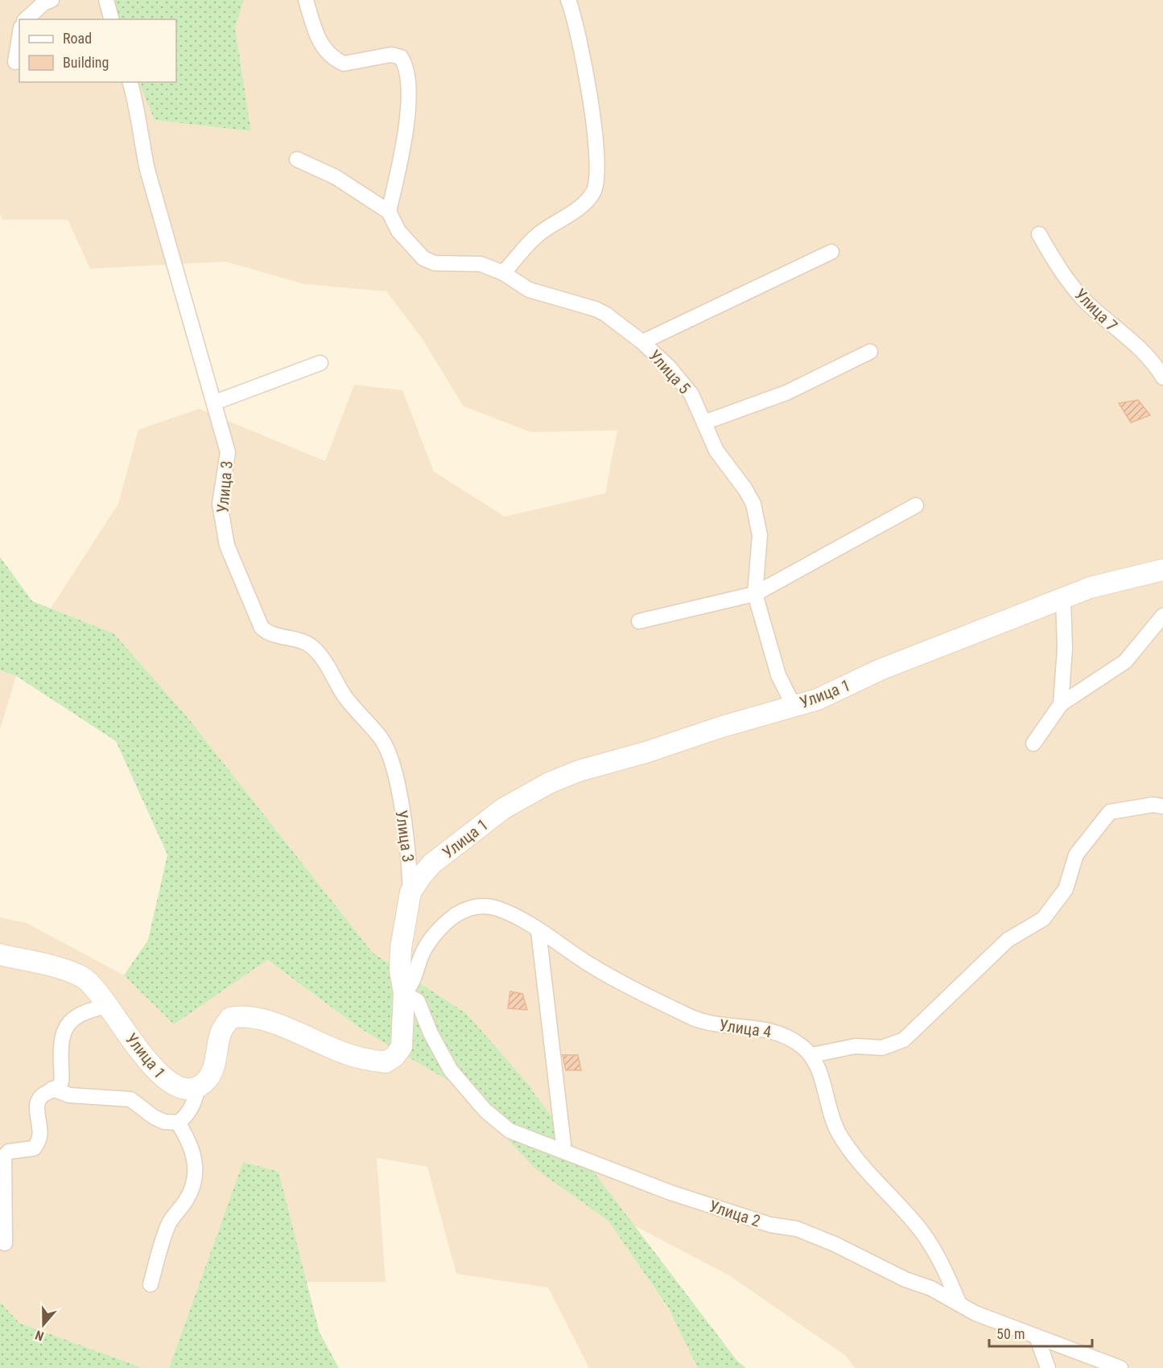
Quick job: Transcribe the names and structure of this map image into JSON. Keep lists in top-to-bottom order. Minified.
{"streets":{"main road":["Улица 1"],"street":["Улица 7","Улица 5","Улица 3","Улица 4","Улица 2"]},"crossings":[["Улица 5","Улица 1"],["Улица 3","Улица 1"],["Улица 1","Улица 4"],["Улица 1","Улица 2"],["Улица 4","Улица 2"]],"legend":["Road","Building"],"scale_bar":"50 m","north":"bottom"}
